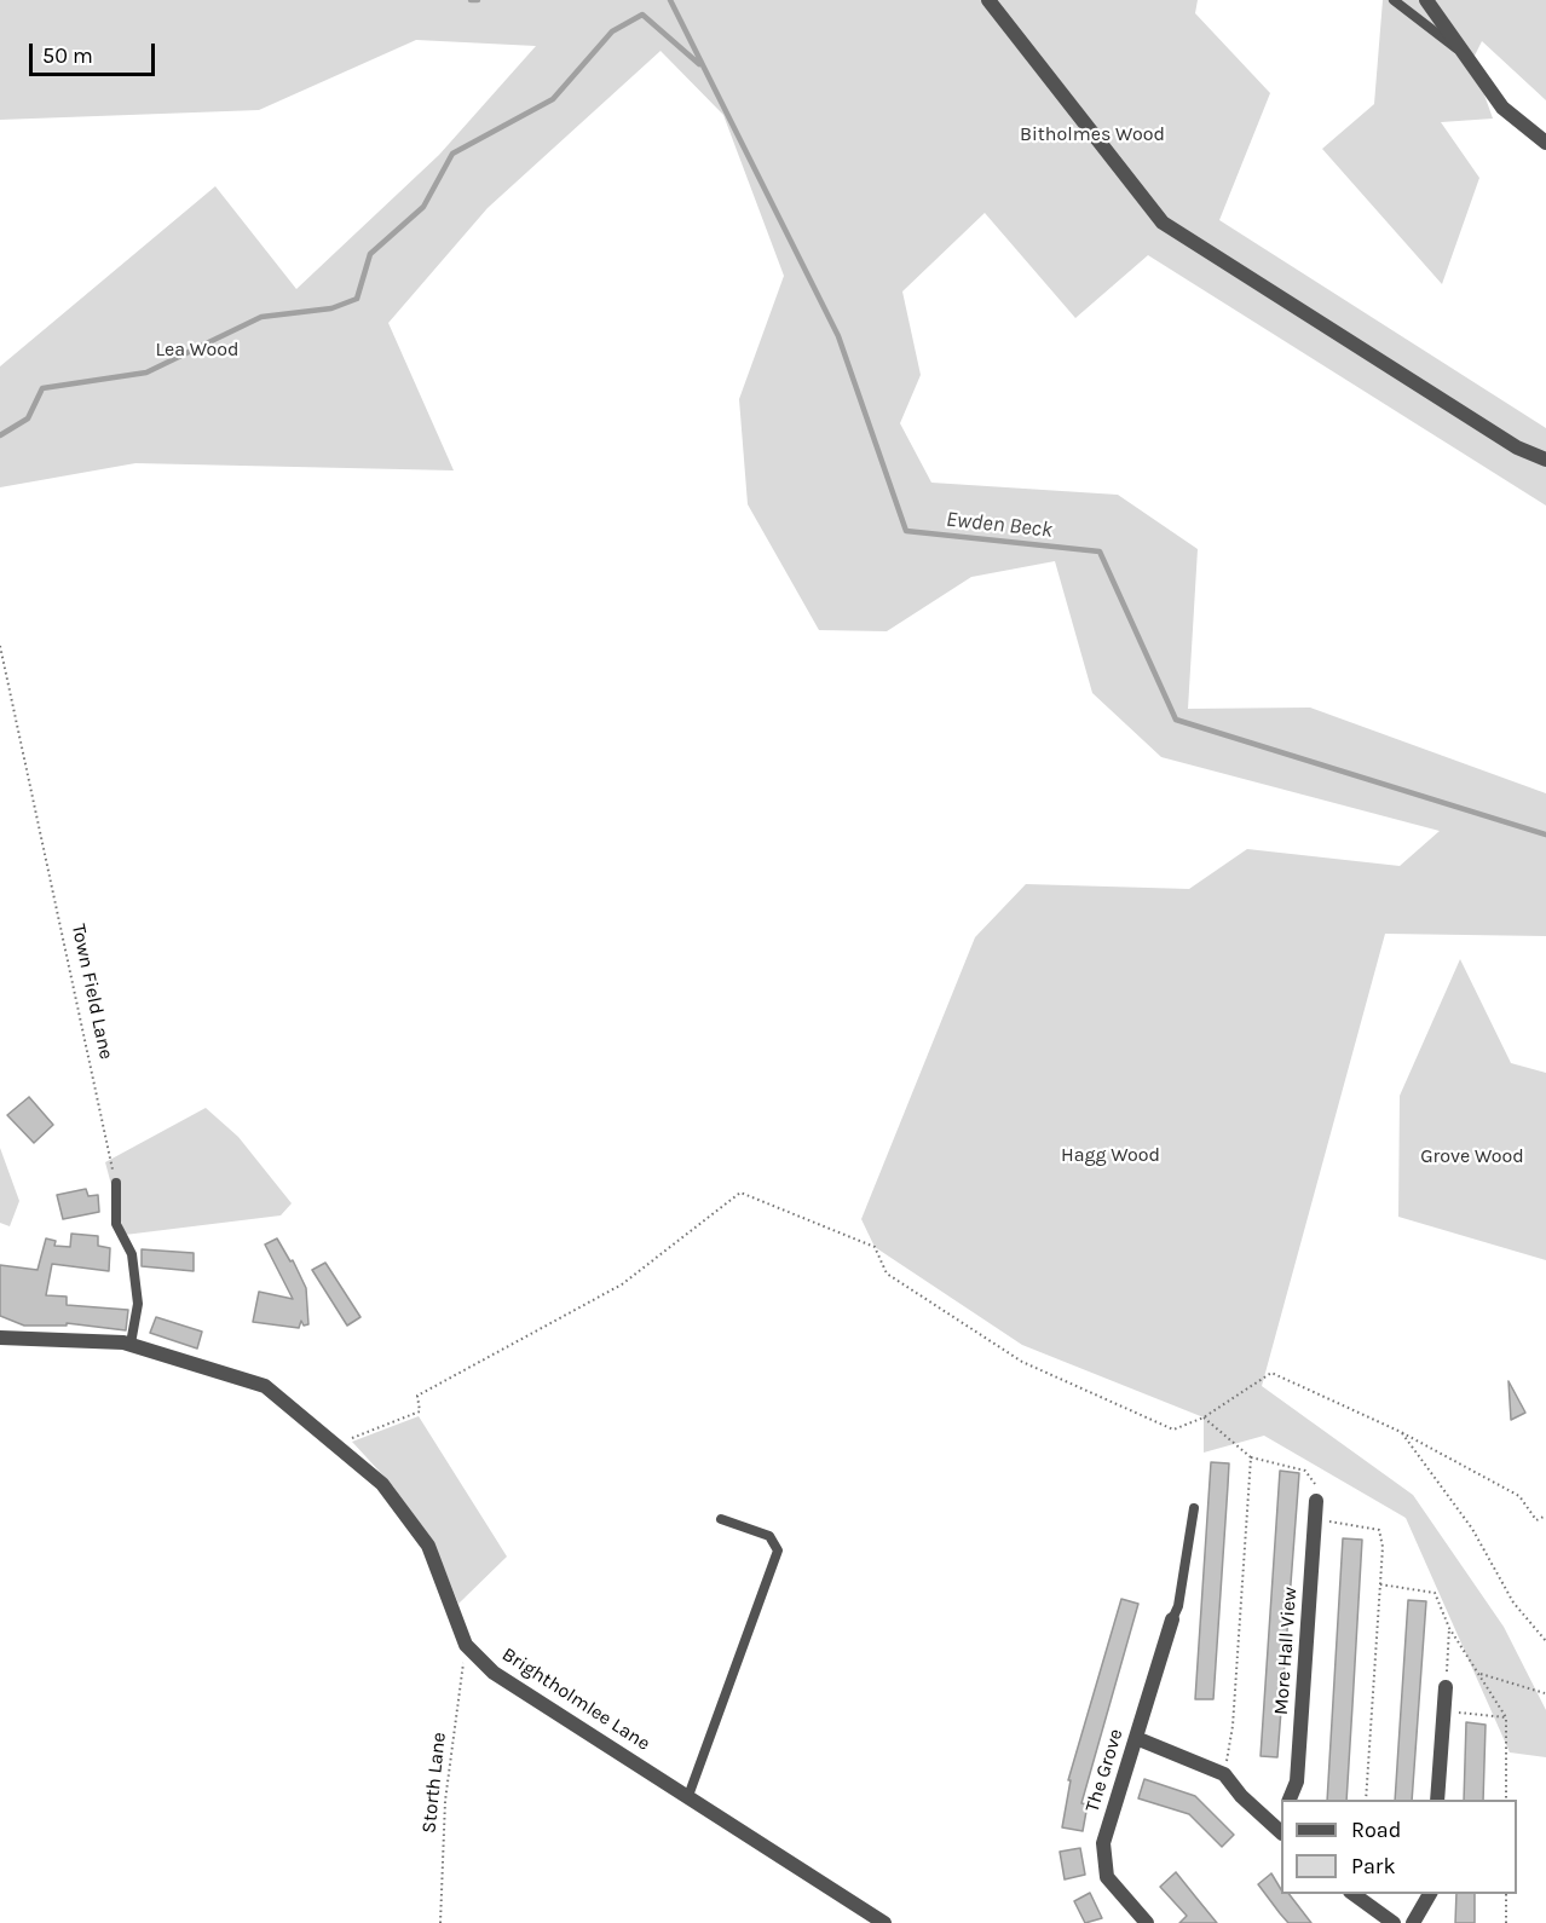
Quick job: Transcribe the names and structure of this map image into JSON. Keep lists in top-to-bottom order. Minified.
{"streets":{"street":["More Hall View","Brightholmlee Lane","The Grove"],"path":["Town Field Lane","Storth Lane"]},"crossings":[["Brightholmlee Lane","Storth Lane"]],"water":["Ewden Beck"],"parks":["Bitholmes Wood","Lea Wood","Hagg Wood","Grove Wood"],"legend":["Road","Park"],"scale_bar":"50 m"}
